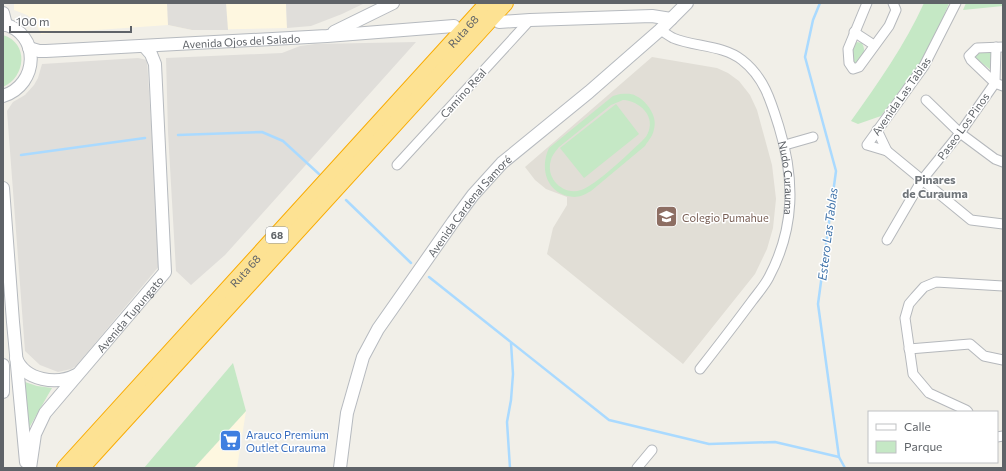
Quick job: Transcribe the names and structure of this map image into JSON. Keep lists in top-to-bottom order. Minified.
{"streets":{"highway":["Ruta 68","68"],"main road":["Avenida Ojos del Salado","Avenida Cardenal Samoré","Avenida Tupungato"],"street":["Camino Real","Avenida Las Tablas","Paseo Los Pinos","Nudo Curauma"]},"crossings":[["Avenida Ojos del Salado","Avenida Tupungato"],["Nudo Curauma","Avenida Cardenal Samoré"]],"districts":["Pinares de Curauma"],"water":["Estero Las Tablas"],"places":{"school or university":["Colegio Pumahue"],"supermarket":["Arauco Premium Outlet Curauma"]},"legend":["Calle","Parque"],"scale_bar":"100 m"}
